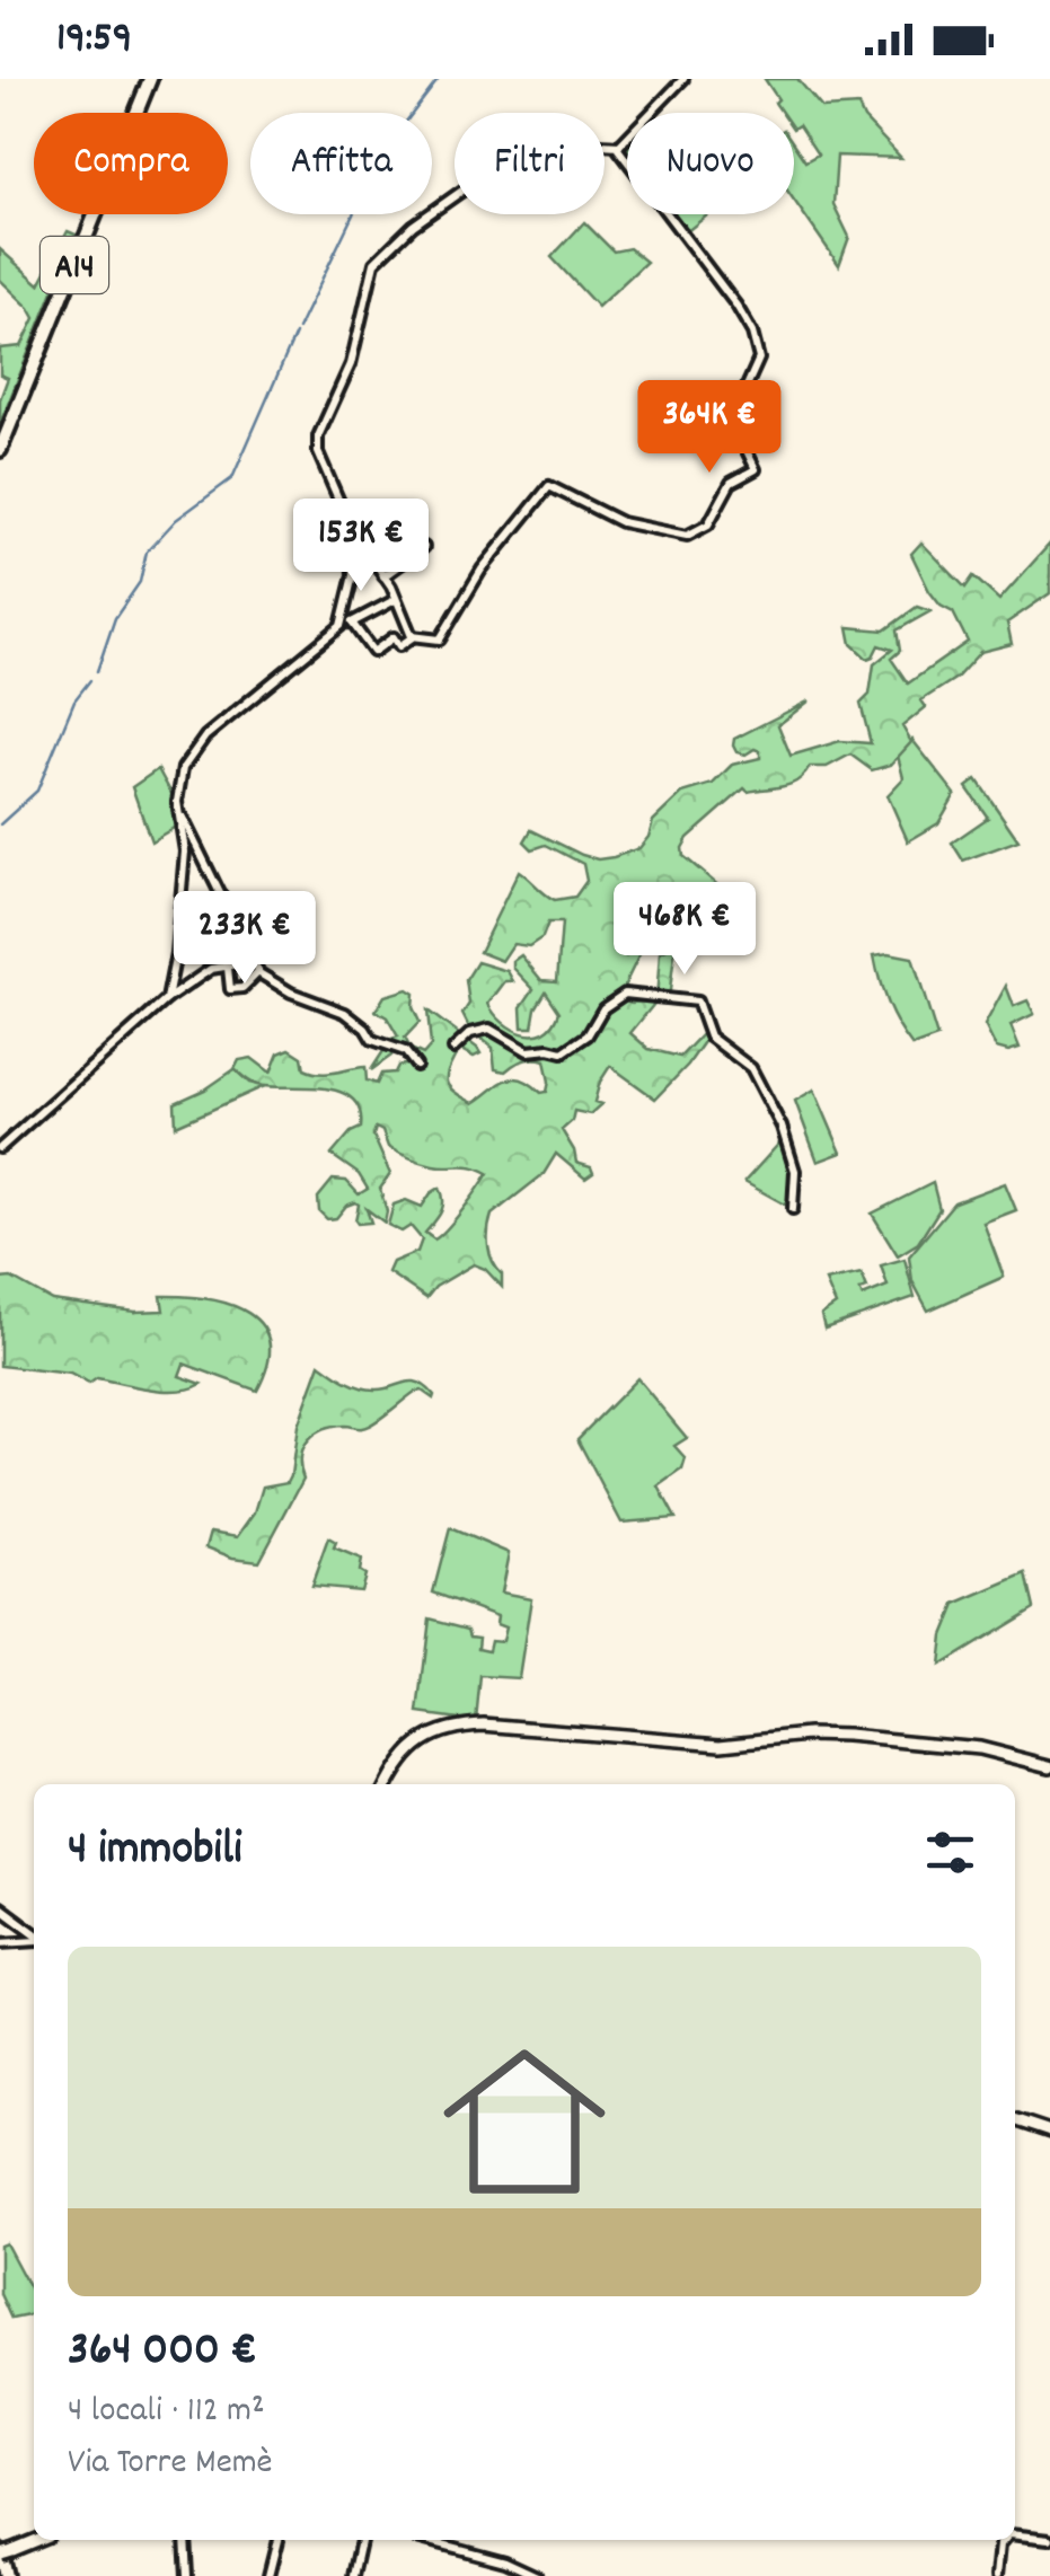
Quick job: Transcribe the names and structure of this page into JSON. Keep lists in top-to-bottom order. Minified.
{"streets":{"highway":["A14"]},"page":{"status":"19:59","chip":["Compra","Affitta","Filtri","Nuovo"],"price":["364K €","153K €","468K €","233K €"],"heading":"4 immobili","list":[{"name":"364 000 €","note":"4 locali · 112 m² · Via Torre Memè"}]}}
